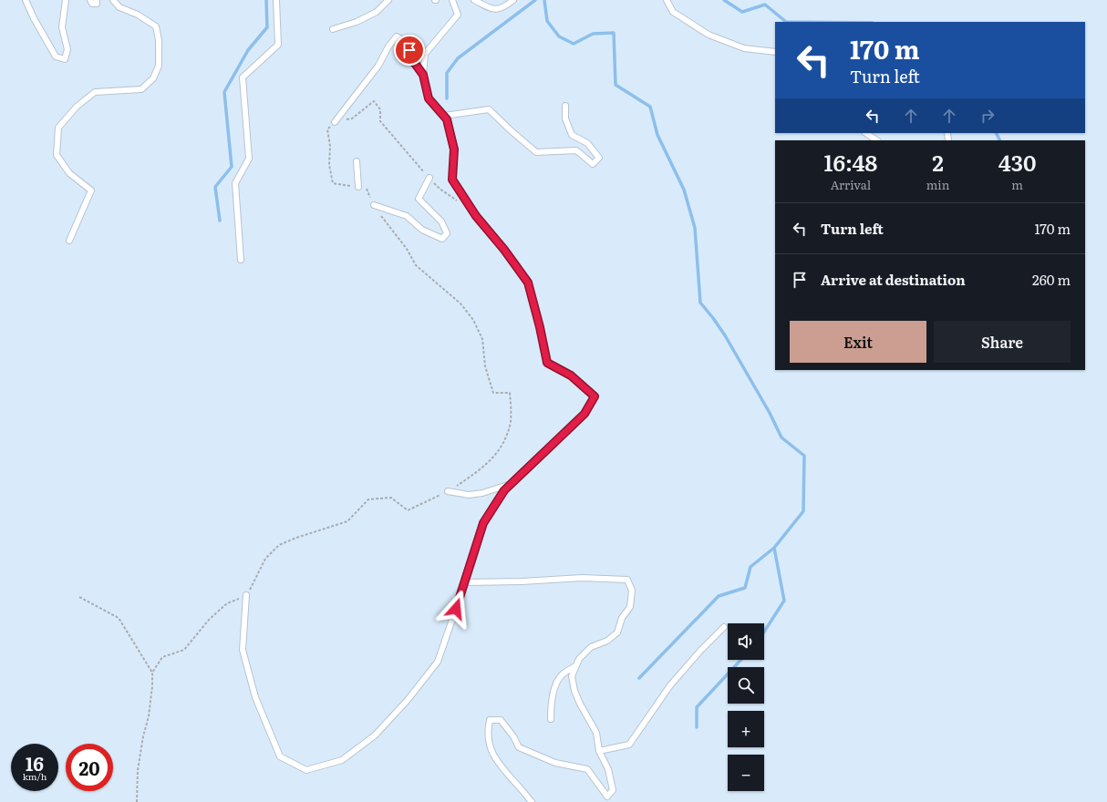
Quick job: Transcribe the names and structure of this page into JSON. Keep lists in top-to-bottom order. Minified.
{"page":{"turn":["170 m","Turn left"],"eta":["16:48","Arrival","2","min","430","m"],"list":[{"name":"Turn left","value":"170 m"},{"name":"Arrive at destination","value":"260 m"}],"buttons":["Exit","Share"],"map_buttons":["+","−"],"speed":"16 km/h","limit":"20"}}
